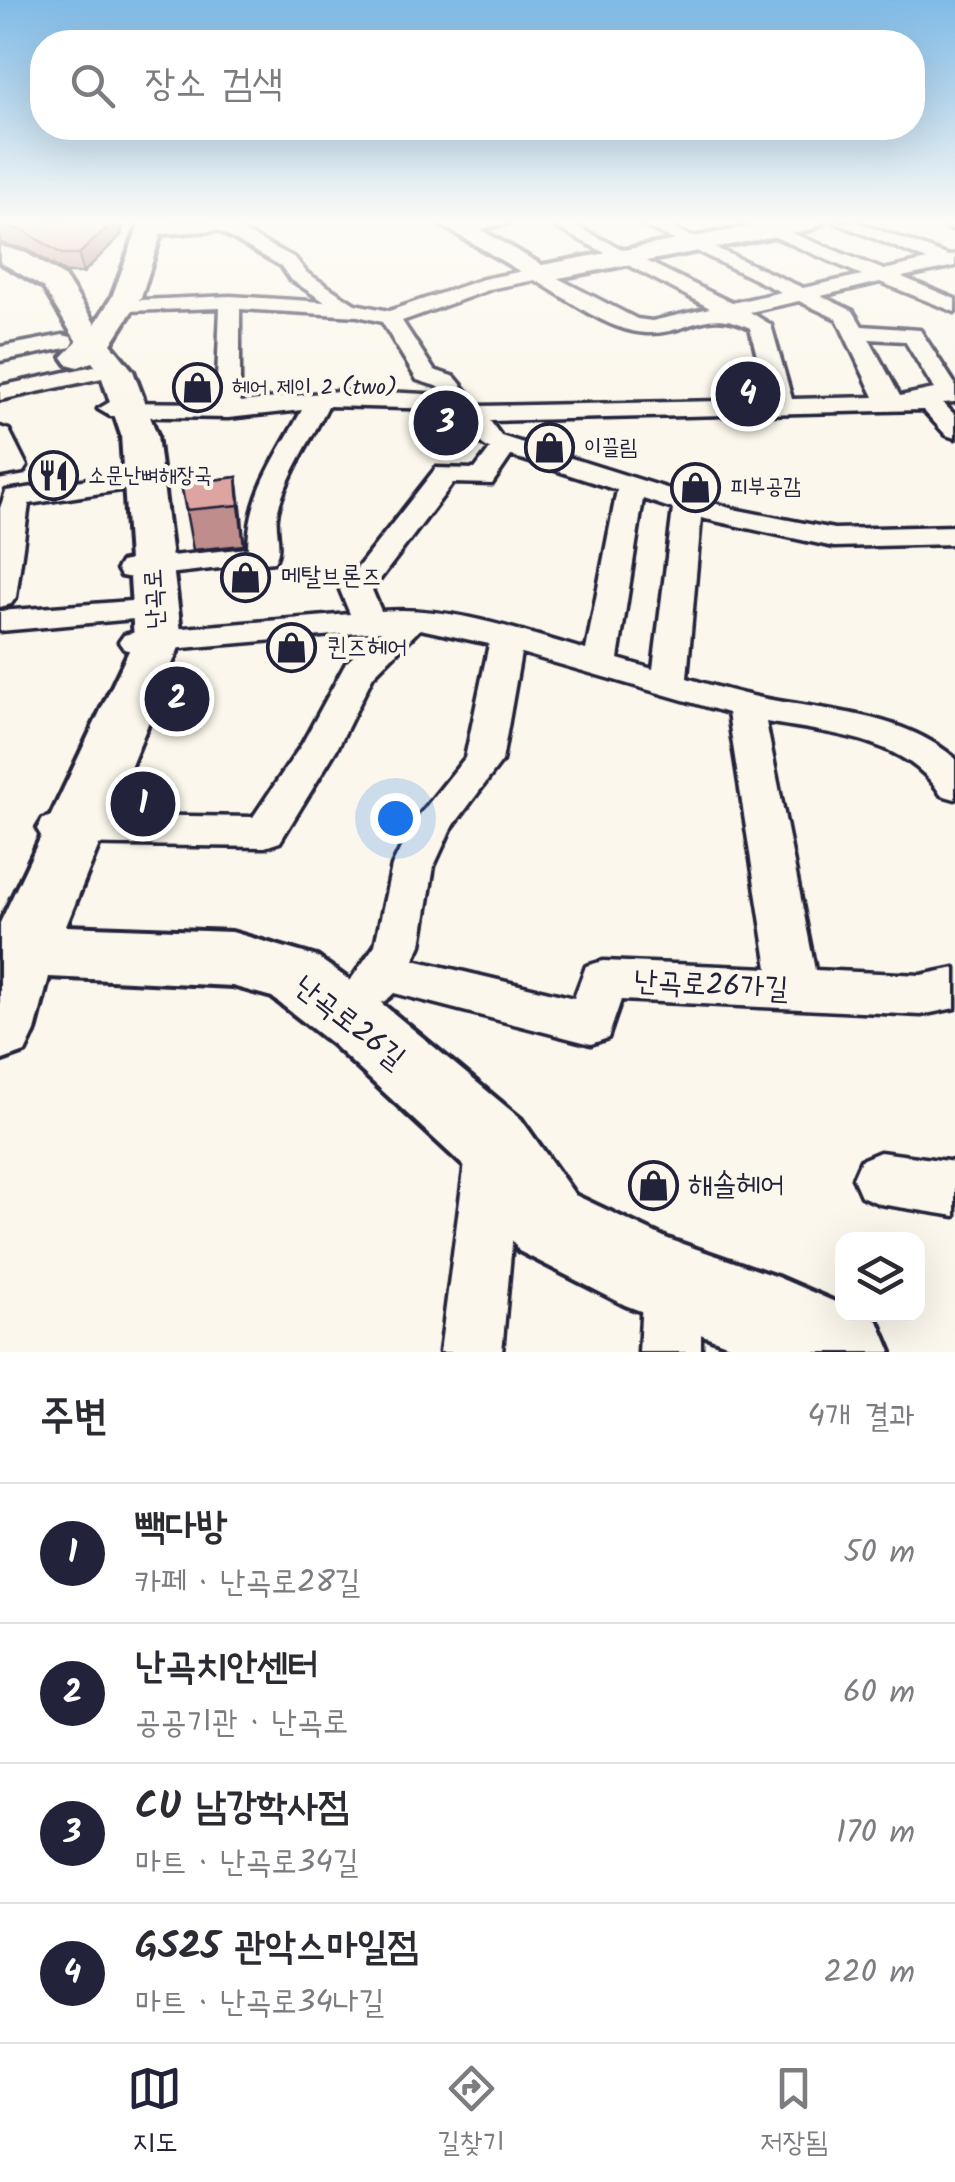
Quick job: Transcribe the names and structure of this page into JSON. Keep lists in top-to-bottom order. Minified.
{"streets":{"street":["난곡로","난곡로26가길","난곡로26길"]},"crossings":[["난곡로","난곡로26길"],["난곡로26가길","난곡로26길"]],"places":{"shop":["헤어 제이 2 (two)","이끌림","피부공감","메탈브론즈","퀸즈헤어","해솔헤어"],"restaurant":["소문난뼈해장국"]},"page":{"search":"장소 검색","pins":["4","3","2","1"],"heading":["주변","4개 결과"],"list":[{"mark":"1","name":"빽다방","note":"카페 · 난곡로28길","value":"50 m"},{"mark":"2","name":"난곡치안센터","note":"공공기관 · 난곡로","value":"60 m"},{"mark":"3","name":"CU 남강학사점","note":"마트 · 난곡로34길","value":"170 m"},{"mark":"4","name":"GS25 관악스마일점","note":"마트 · 난곡로34나길","value":"220 m"}],"nav":["지도","길찾기","저장됨"]}}
